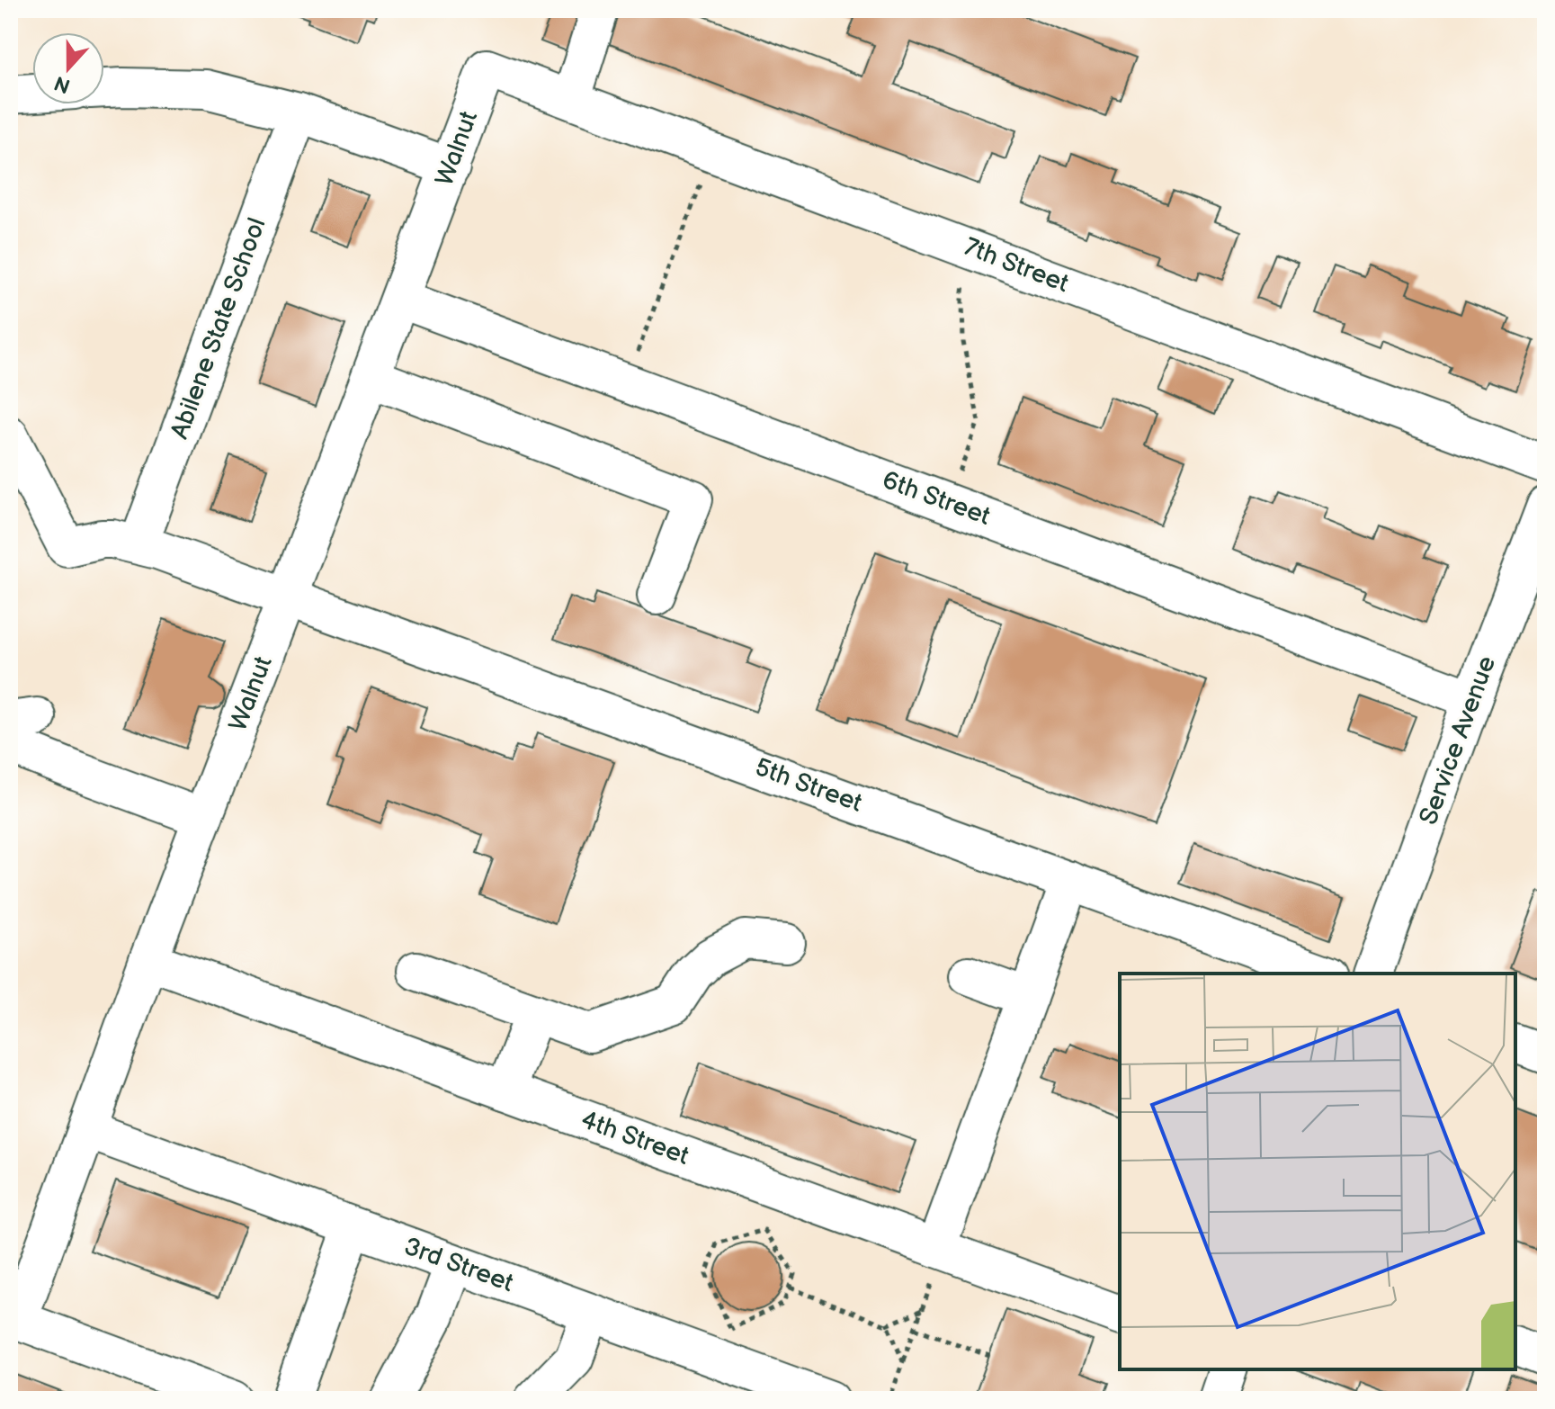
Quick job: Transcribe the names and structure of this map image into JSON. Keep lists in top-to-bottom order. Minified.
{"streets":{"street":["Walnut","7th Street","Abilene State School","6th Street","Service Avenue","5th Street","4th Street","3rd Street"]},"crossings":[["Walnut","7th Street"],["Walnut","6th Street"],["Walnut","5th Street"],["Walnut","4th Street"],["Walnut","3rd Street"],["6th Street","Service Avenue"]],"north":"bottom"}
